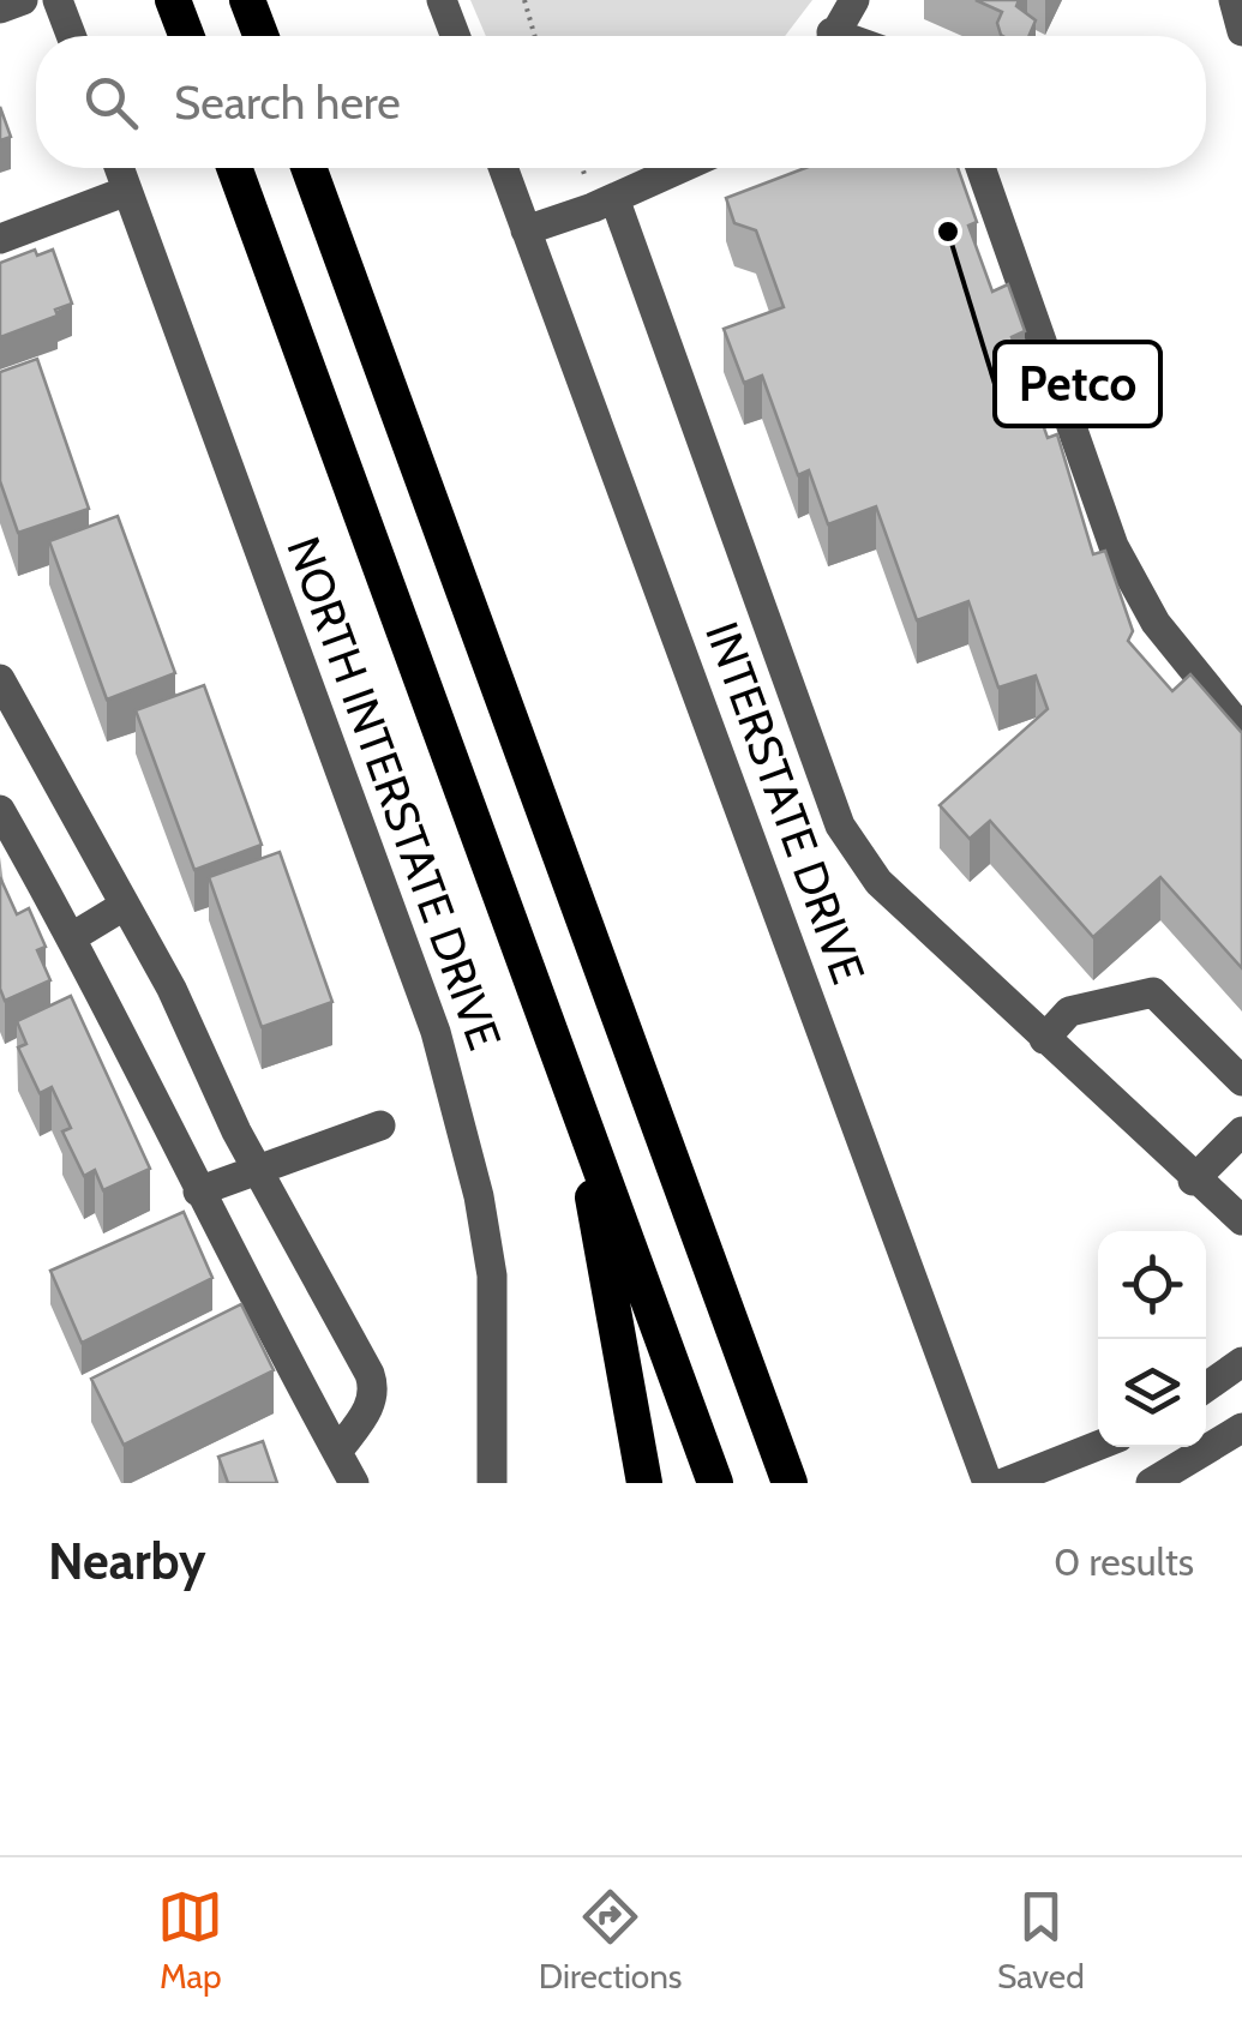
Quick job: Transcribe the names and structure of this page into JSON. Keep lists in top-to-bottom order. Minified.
{"streets":{"street":["NORTH INTERSTATE DRIVE","INTERSTATE DRIVE"]},"places":["Petco"],"page":{"search":"Search here","heading":["Nearby","0 results"],"nav":["Map","Directions","Saved"]}}
